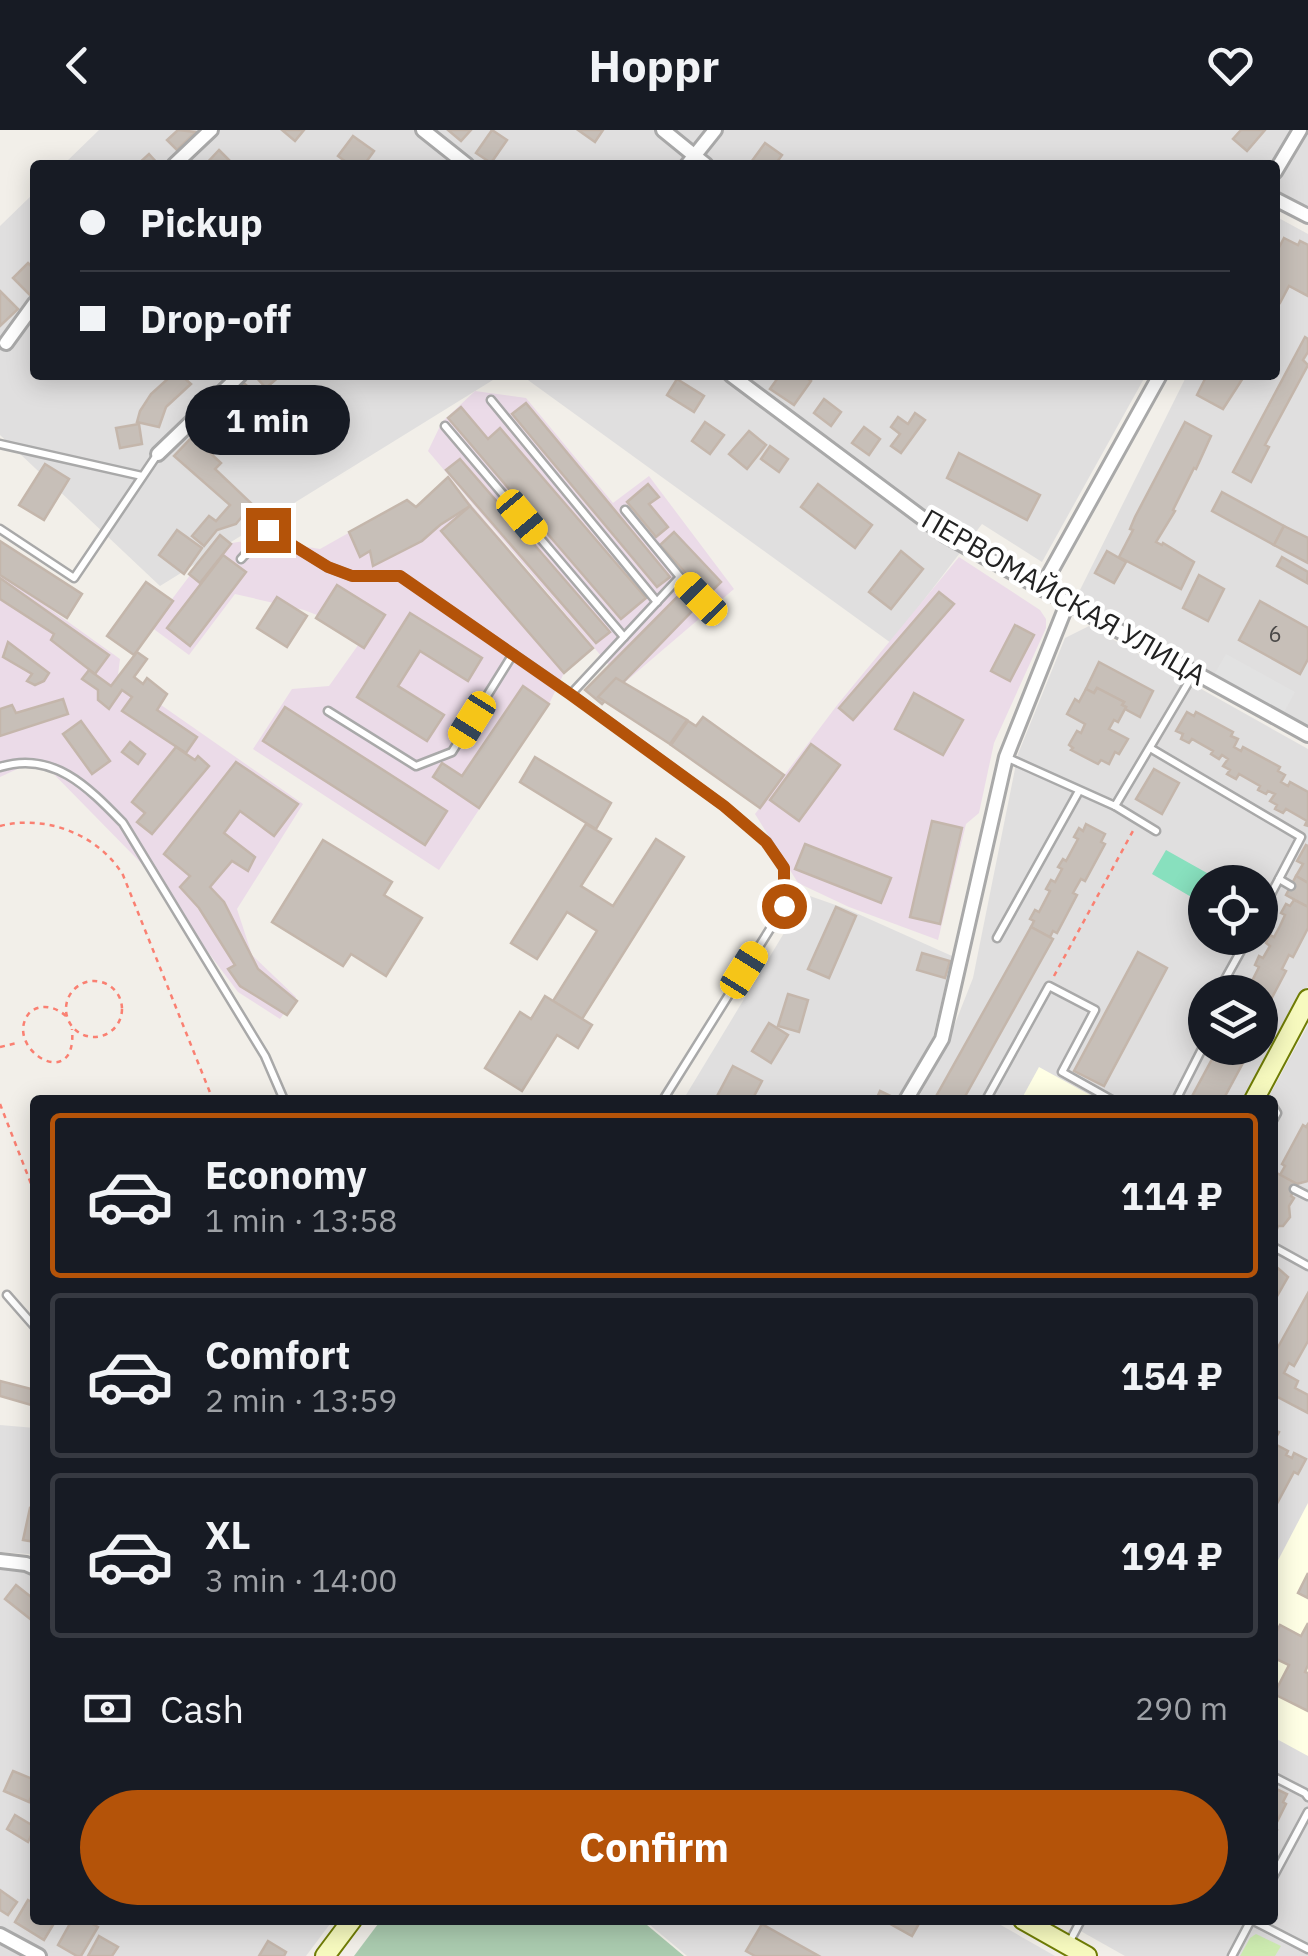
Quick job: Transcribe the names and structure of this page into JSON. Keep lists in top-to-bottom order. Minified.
{"streets":{"street":["ПЕРВОМАЙСКАЯ УЛИЦА"]},"house_numbers":["6"],"page":{"header":"Hoppr","banner":["Pickup","Drop-off"],"bubble":"1 min","list":[{"name":"Economy","note":"1 min · 13:58","value":"114 ₽"},{"name":"Comfort","note":"2 min · 13:59","value":"154 ₽"},{"name":"XL","note":"3 min · 14:00","value":"194 ₽"}],"pay":["Cash","290 m"],"buttons":"Confirm"}}
